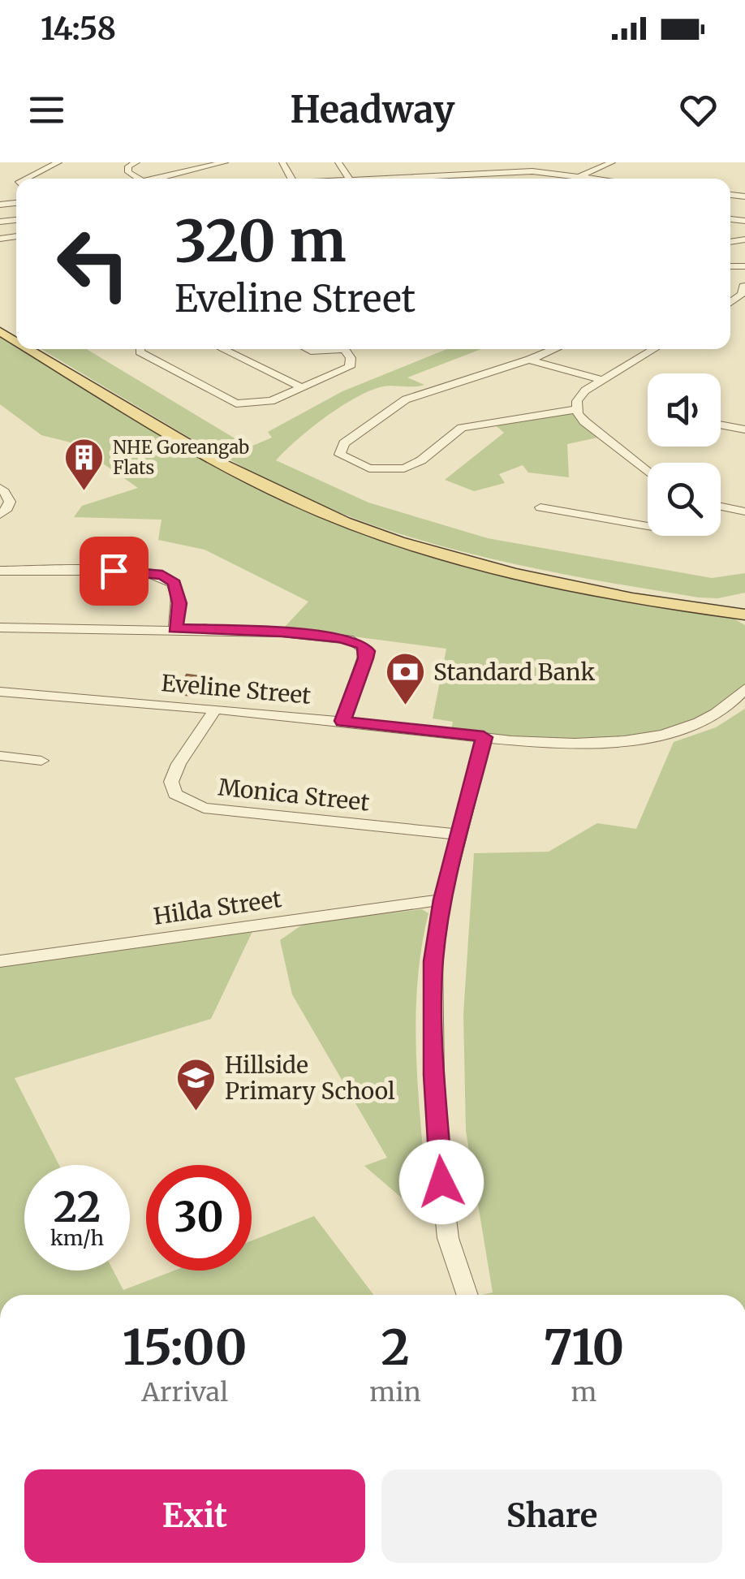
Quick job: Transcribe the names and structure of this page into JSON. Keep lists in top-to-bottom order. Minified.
{"streets":{"street":["Eveline Street","Monica Street","Hilda Street"]},"crossings":[["Eveline Street","Monica Street"]],"places":{"building":["NHE Goreangab Flats"],"bank":["Standard Bank"],"school or university":["Hillside Primary School"]},"page":{"status":"14:58","header":"Headway","turn":["320 m","Eveline Street"],"speed":"22 km/h","limit":"30","eta":["15:00","Arrival","2","min","710","m"],"buttons":["Exit","Share"]}}
